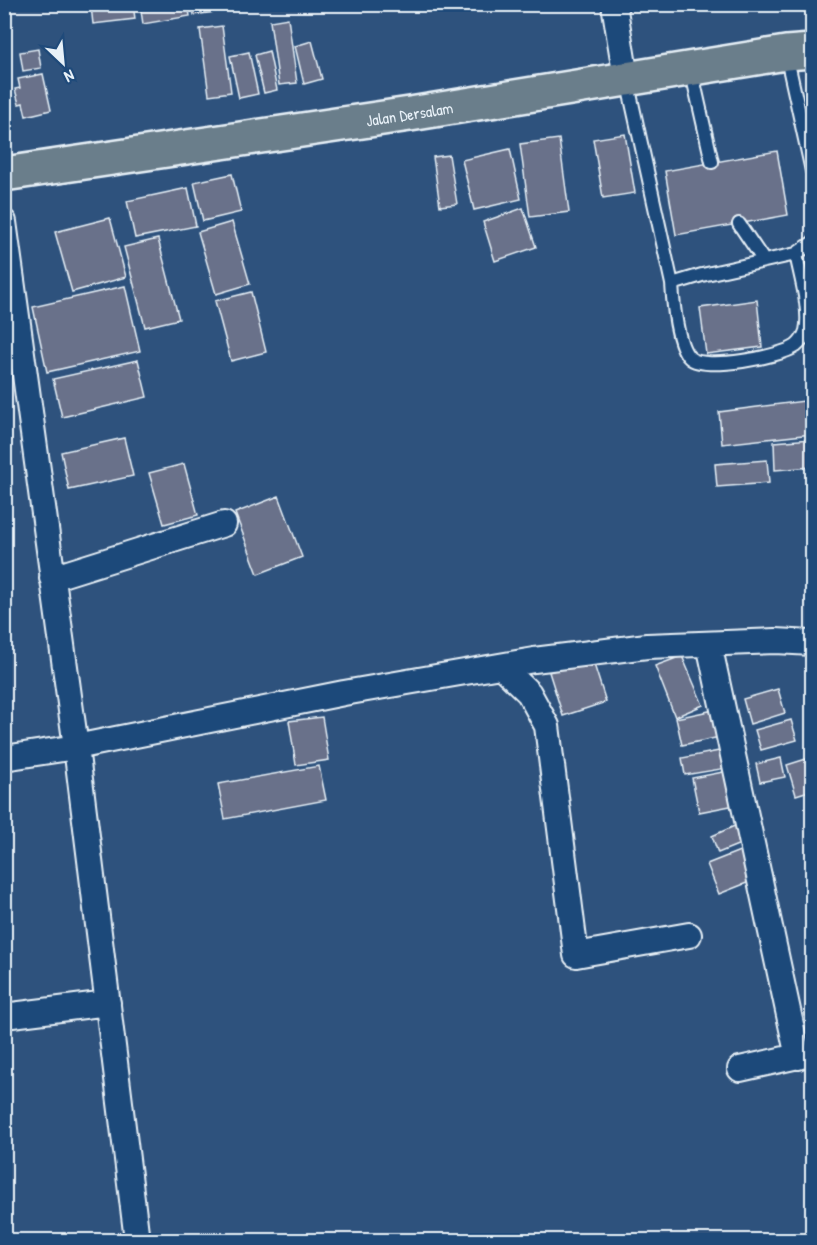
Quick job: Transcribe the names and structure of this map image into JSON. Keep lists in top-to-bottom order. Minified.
{"streets":{"main road":["Jalan Dersalam"]},"north":"bottom right"}
